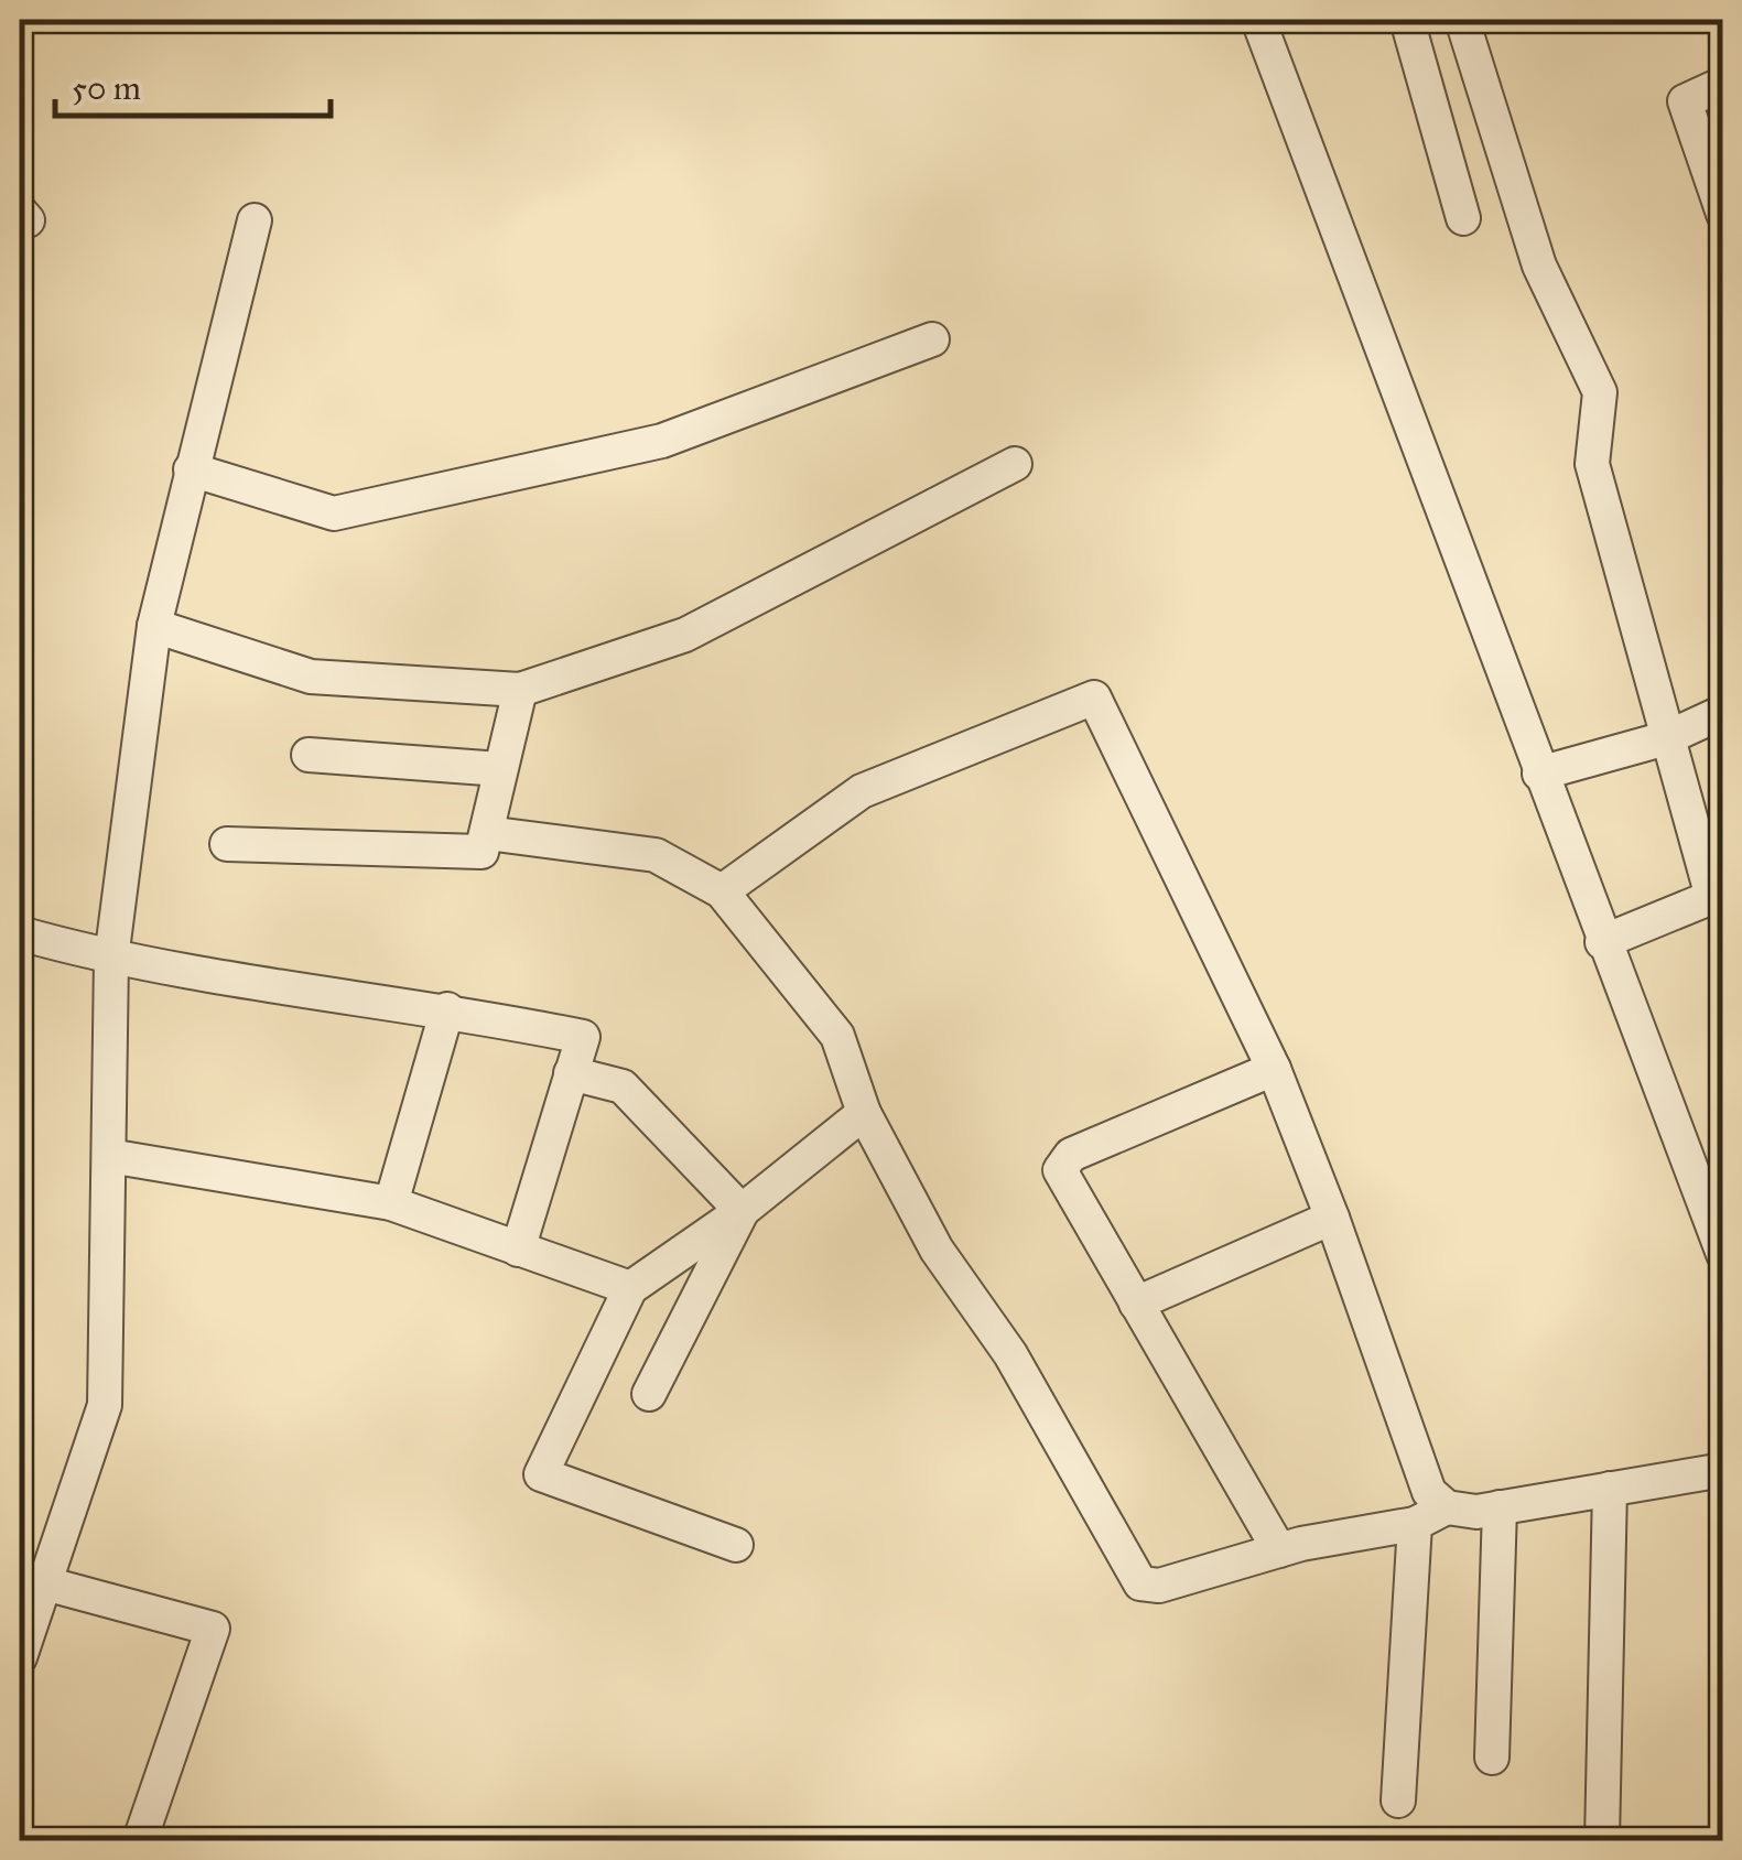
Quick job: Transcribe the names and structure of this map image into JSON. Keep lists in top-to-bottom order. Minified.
{"scale_bar":"50 m"}
